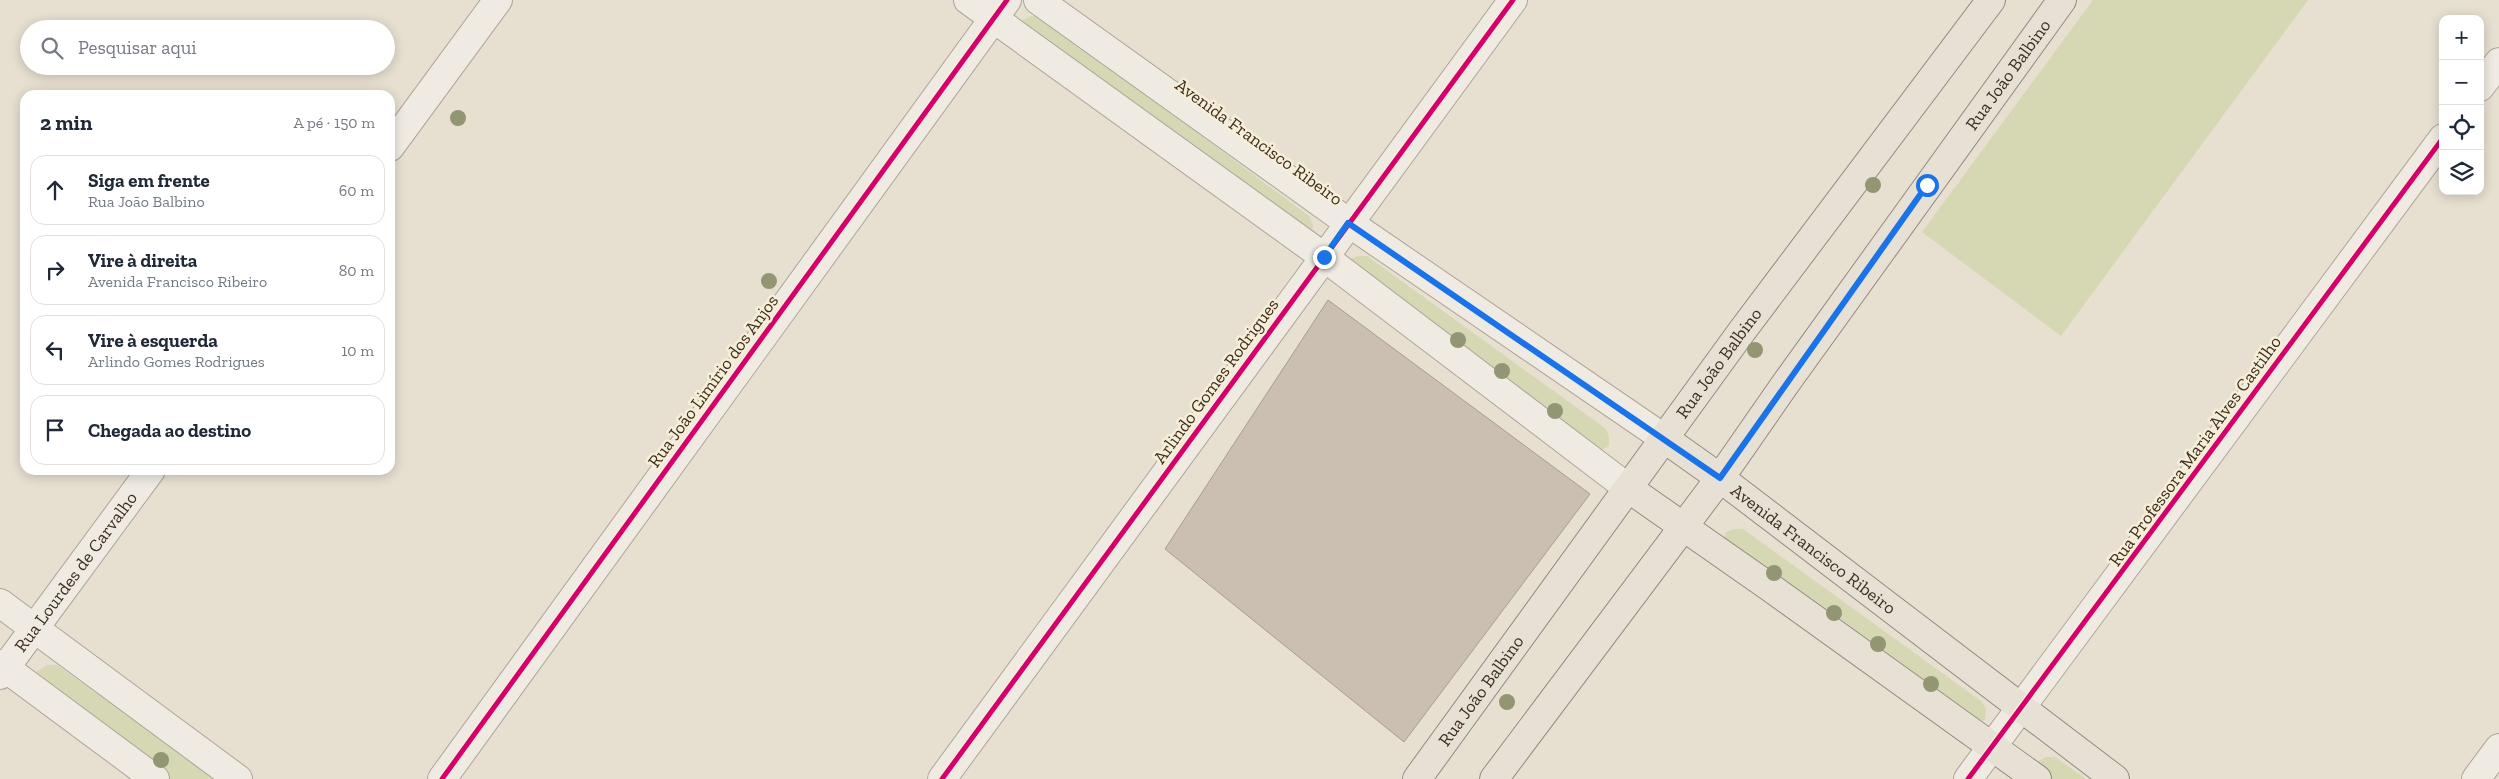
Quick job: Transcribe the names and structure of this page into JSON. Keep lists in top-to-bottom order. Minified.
{"streets":{"main road":["Rua João Balbino","Avenida Francisco Ribeiro"],"street":["Rua João Limírio dos Anjos","Arlindo Gomes Rodrigues","Rua Professora Maria Alves Castilho","Rua Lourdes de Carvalho"]},"crossings":[["Rua João Balbino","Avenida Francisco Ribeiro"],["Avenida Francisco Ribeiro","Arlindo Gomes Rodrigues"],["Avenida Francisco Ribeiro","Rua Professora Maria Alves Castilho"]],"page":{"map_buttons":["+","−"],"search":"Pesquisar aqui","heading":["2 min","A pé · 150 m"],"list":[["Siga em frente","Rua João Balbino","60 m"],["Vire à direita","Avenida Francisco Ribeiro","80 m"],["Vire à esquerda","Arlindo Gomes Rodrigues","10 m"],"Chegada ao destino"]}}
